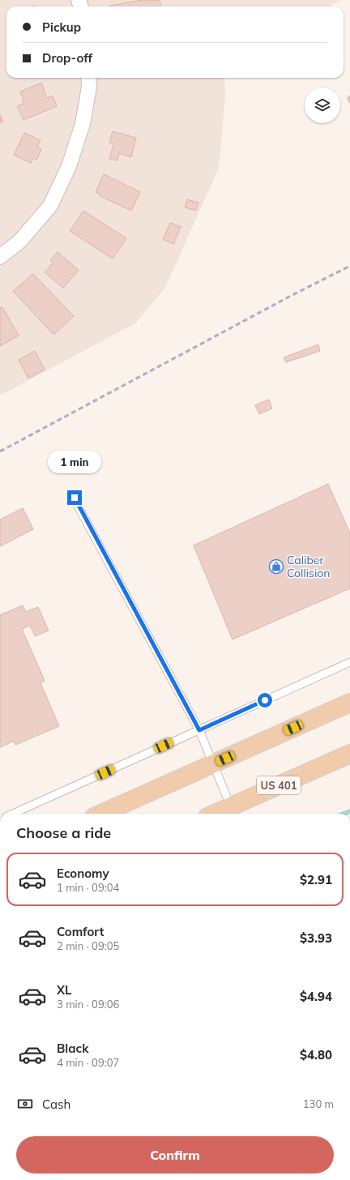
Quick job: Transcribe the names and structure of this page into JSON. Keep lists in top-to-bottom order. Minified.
{"streets":{"main road":["US 401"]},"places":{"shop":["Caliber Collision"]},"page":{"banner":["Pickup","Drop-off"],"bubble":"1 min","heading":"Choose a ride","list":[{"name":"Economy","note":"1 min · 09:04","value":"$2.91"},{"name":"Comfort","note":"2 min · 09:05","value":"$3.93"},{"name":"XL","note":"3 min · 09:06","value":"$4.94"},{"name":"Black","note":"4 min · 09:07","value":"$4.80"}],"pay":["Cash","130 m"],"buttons":"Confirm"}}
